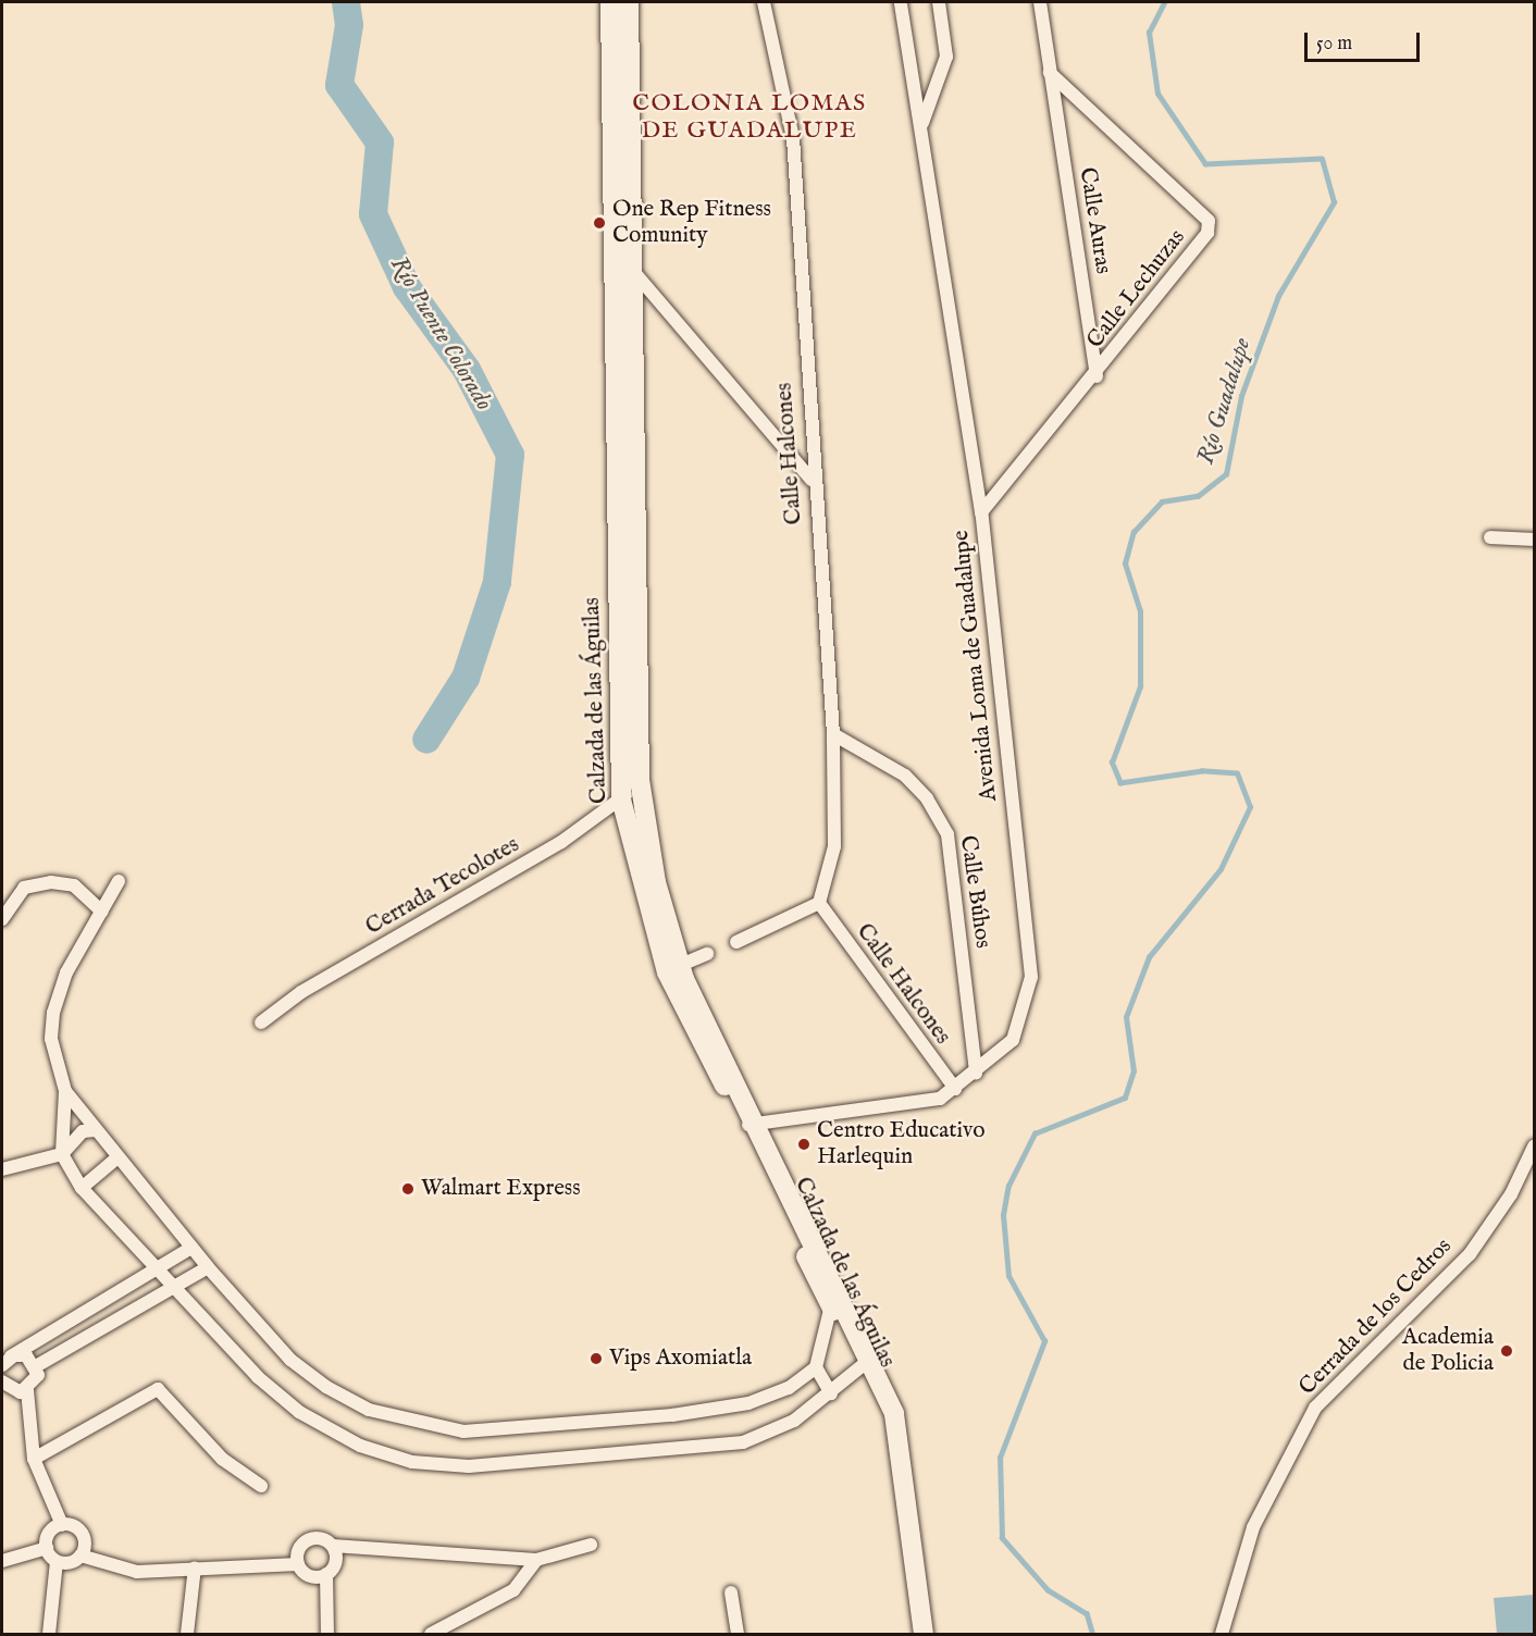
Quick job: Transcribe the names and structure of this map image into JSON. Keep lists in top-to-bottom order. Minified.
{"streets":{"main road":["Calzada de las Águilas"],"street":["Calle Auras","Calle Lechuzas","Calle Halcones","Avenida Loma de Guadalupe","Cerrada Tecolotes","Calle Búhos","Cerrada de los Cedros"]},"crossings":[["Calle Auras","Calle Lechuzas"],["Calle Lechuzas","Avenida Loma de Guadalupe"],["Calle Halcones","Avenida Loma de Guadalupe"],["Calle Halcones","Calle Búhos"],["Avenida Loma de Guadalupe","Calzada de las Águilas"],["Avenida Loma de Guadalupe","Calle Búhos"],["Calzada de las Águilas","Cerrada Tecolotes"]],"districts":["COLONIA LOMAS DE GUADALUPE"],"water":["Río Puente Colorado","Río Guadalupe"],"places":["One Rep Fitness Comunity","Centro Educativo Harlequin","Walmart Express","Academia de Policia","Vips Axomiatla"],"scale_bar":"50 m"}
